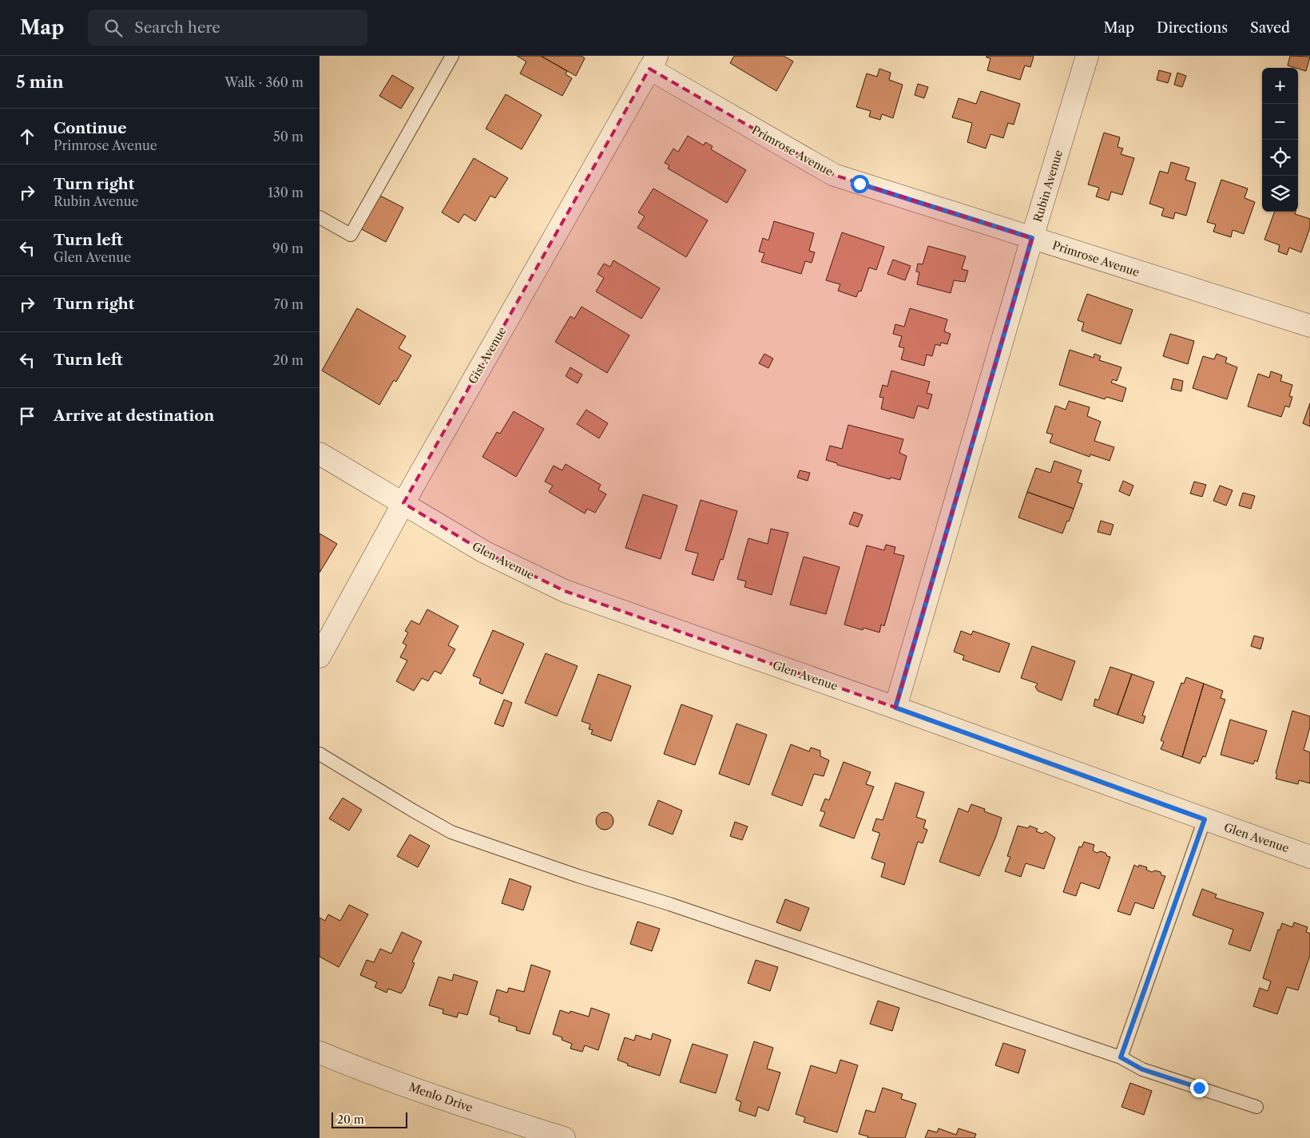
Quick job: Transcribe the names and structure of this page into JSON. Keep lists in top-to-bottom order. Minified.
{"streets":{"street":["Primrose Avenue","Rubin Avenue","Gist Avenue","Glen Avenue","Menlo Drive"]},"crossings":[["Primrose Avenue","Rubin Avenue"],["Primrose Avenue","Gist Avenue"],["Rubin Avenue","Glen Avenue"],["Gist Avenue","Glen Avenue"]],"scale_bar":"20 m","page":{"header":"Map","search":"Search here","nav":["Map","Directions","Saved"],"heading":["5 min","Walk · 360 m"],"map_buttons":["+","−"],"list":[["Continue","Primrose Avenue","50 m"],["Turn right","Rubin Avenue","130 m"],["Turn left","Glen Avenue","90 m"],["Turn right","70 m"],["Turn left","20 m"],"Arrive at destination"],"scale":"20 m"}}
